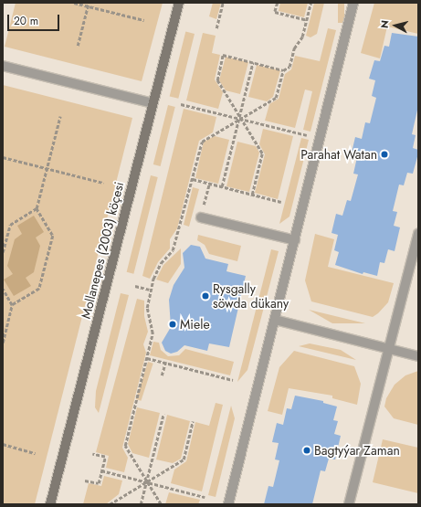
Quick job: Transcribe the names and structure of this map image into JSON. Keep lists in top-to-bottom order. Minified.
{"streets":{"street":["Mollanepes (2003) köçesi"]},"places":["Parahat Watan","Rysgally söwda dükany","Miele","Bagtyýar Zaman"],"scale_bar":"20 m","north":"left"}
